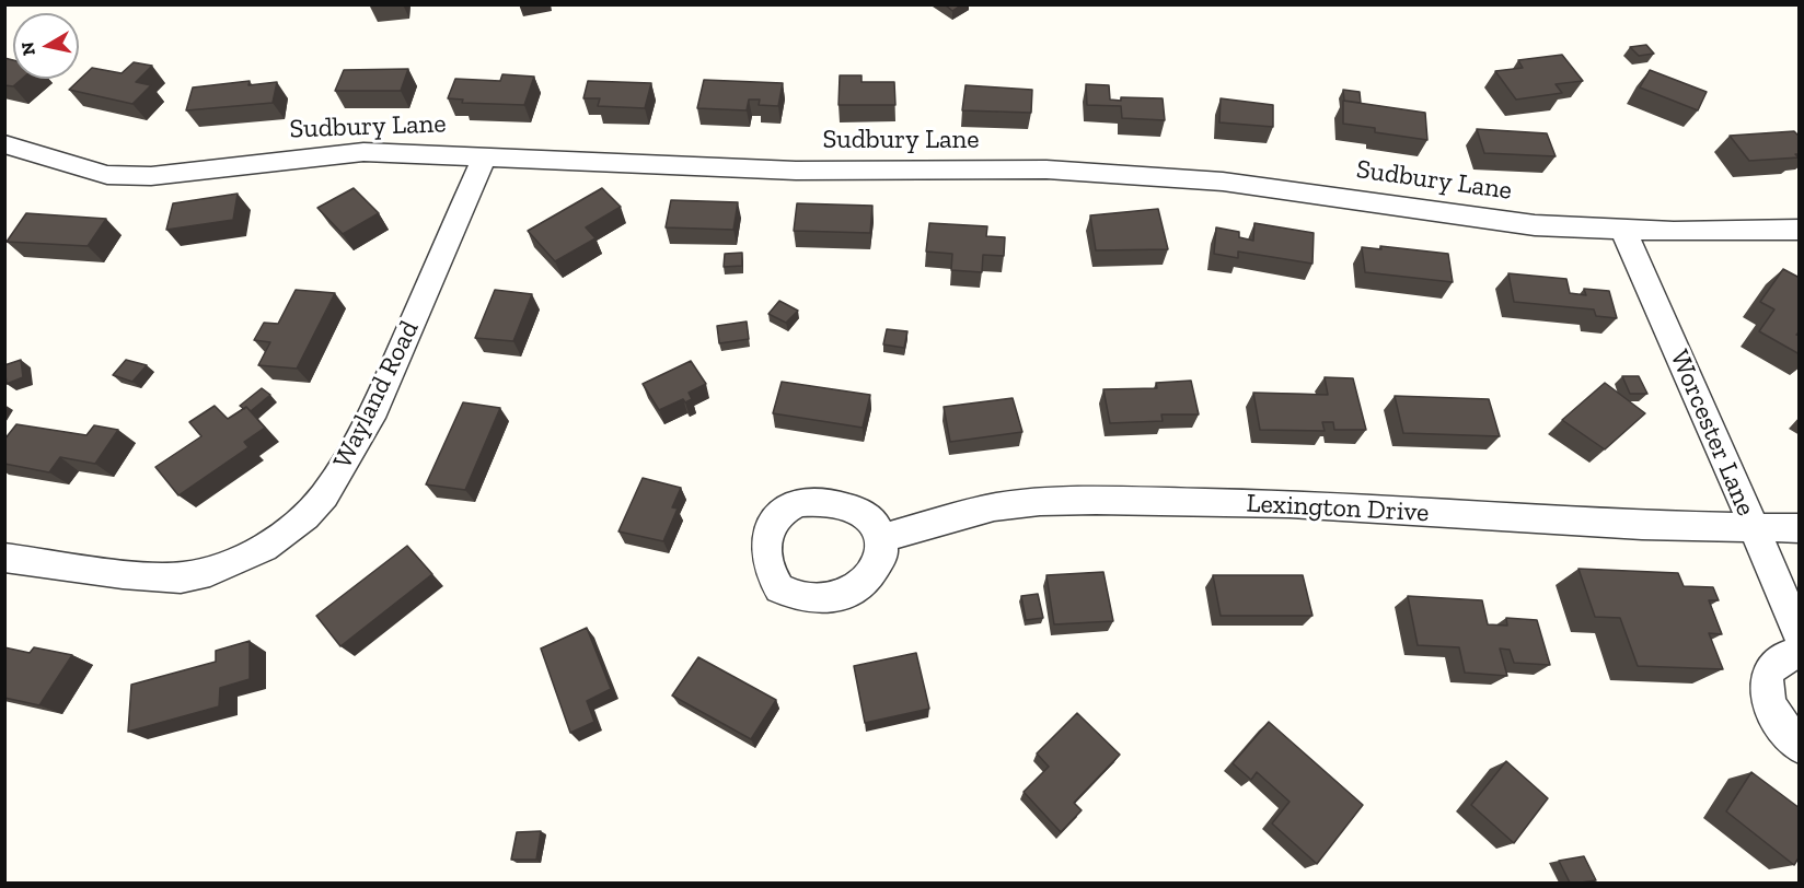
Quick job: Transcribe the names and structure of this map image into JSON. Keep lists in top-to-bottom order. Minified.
{"streets":{"street":["Sudbury Lane","Wayland Road","Worcester Lane","Lexington Drive"]},"crossings":[["Sudbury Lane","Wayland Road"],["Sudbury Lane","Worcester Lane"],["Worcester Lane","Lexington Drive"]],"north":"left"}
